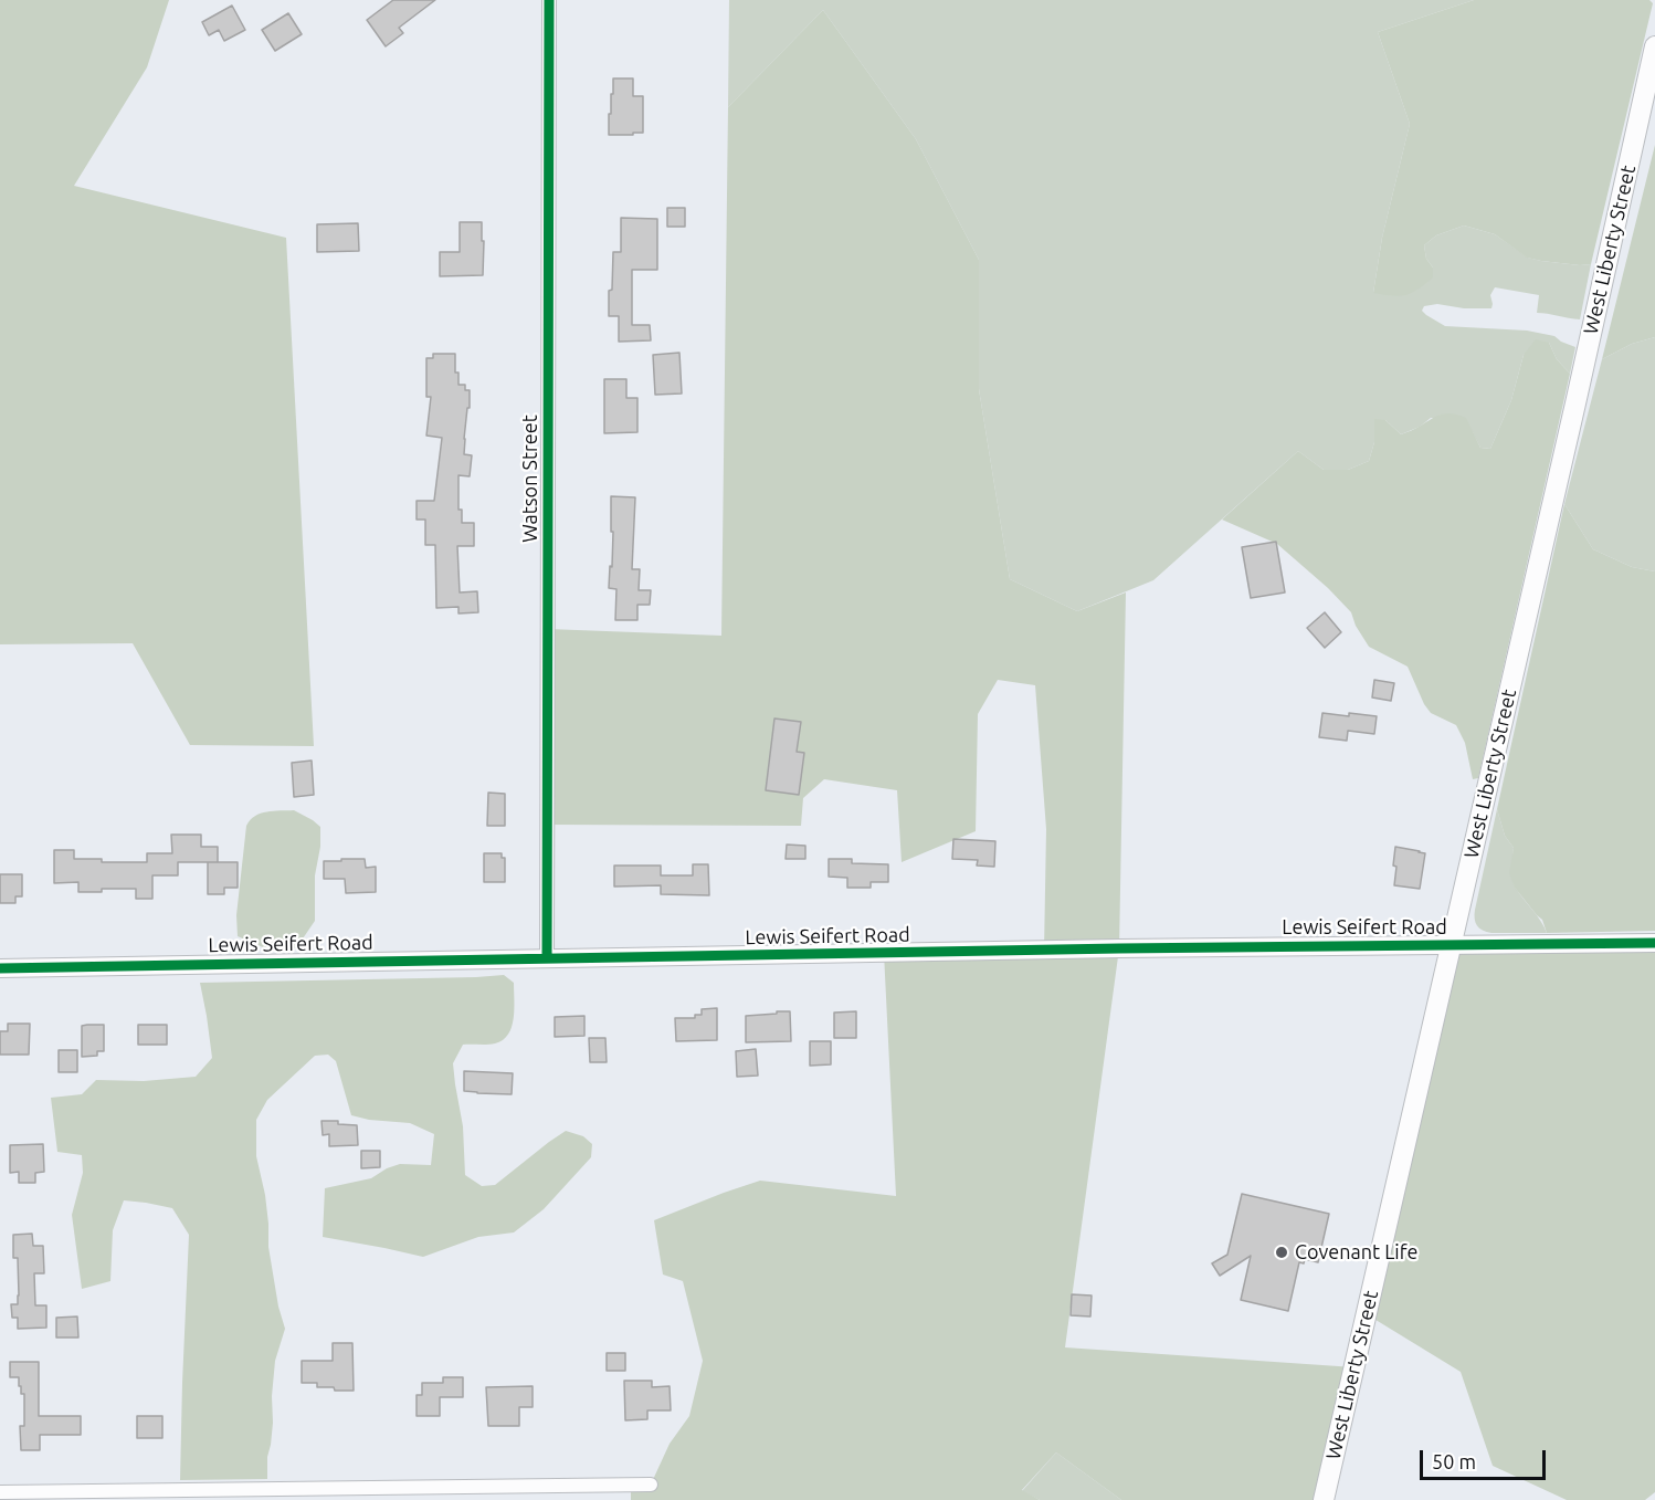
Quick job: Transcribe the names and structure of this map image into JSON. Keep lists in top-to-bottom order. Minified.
{"streets":{"main road":["West Liberty Street"],"street":["Watson Street","Lewis Seifert Road"]},"crossings":[["West Liberty Street","Lewis Seifert Road"],["Watson Street","Lewis Seifert Road"]],"places":["Covenant Life"],"scale_bar":"50 m"}
